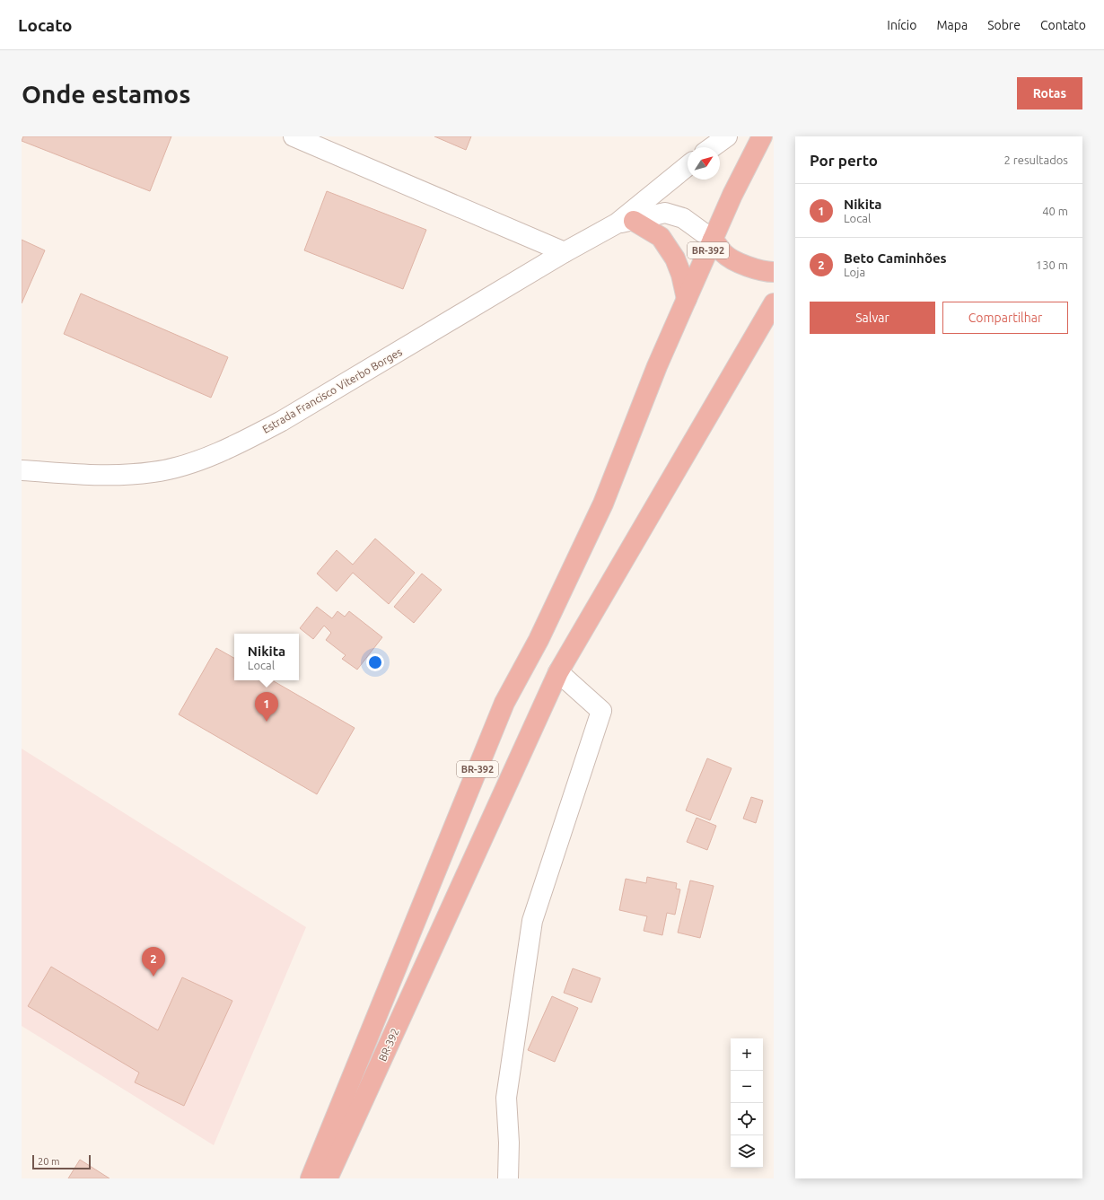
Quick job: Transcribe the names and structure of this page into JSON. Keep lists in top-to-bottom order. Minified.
{"streets":{"highway":["BR-392"],"street":["Estrada Francisco Viterbo Borges"]},"crossings":[["BR-392","Estrada Francisco Viterbo Borges"]],"scale_bar":"20 m","north":"top right","page":{"header":"Locato","nav":["Início","Mapa","Sobre","Contato"],"buttons":["Rotas",["Salvar","Compartilhar"]],"title":"Onde estamos","heading":["Por perto","2 resultados"],"list":[{"mark":"1","name":"Nikita","note":"Local","value":"40 m"},{"mark":"2","name":"Beto Caminhões","note":"Loja","value":"130 m"}],"popup":["Nikita","Local"],"pins":["1","2"],"map_buttons":["+","−"],"scale":"20 m"}}
